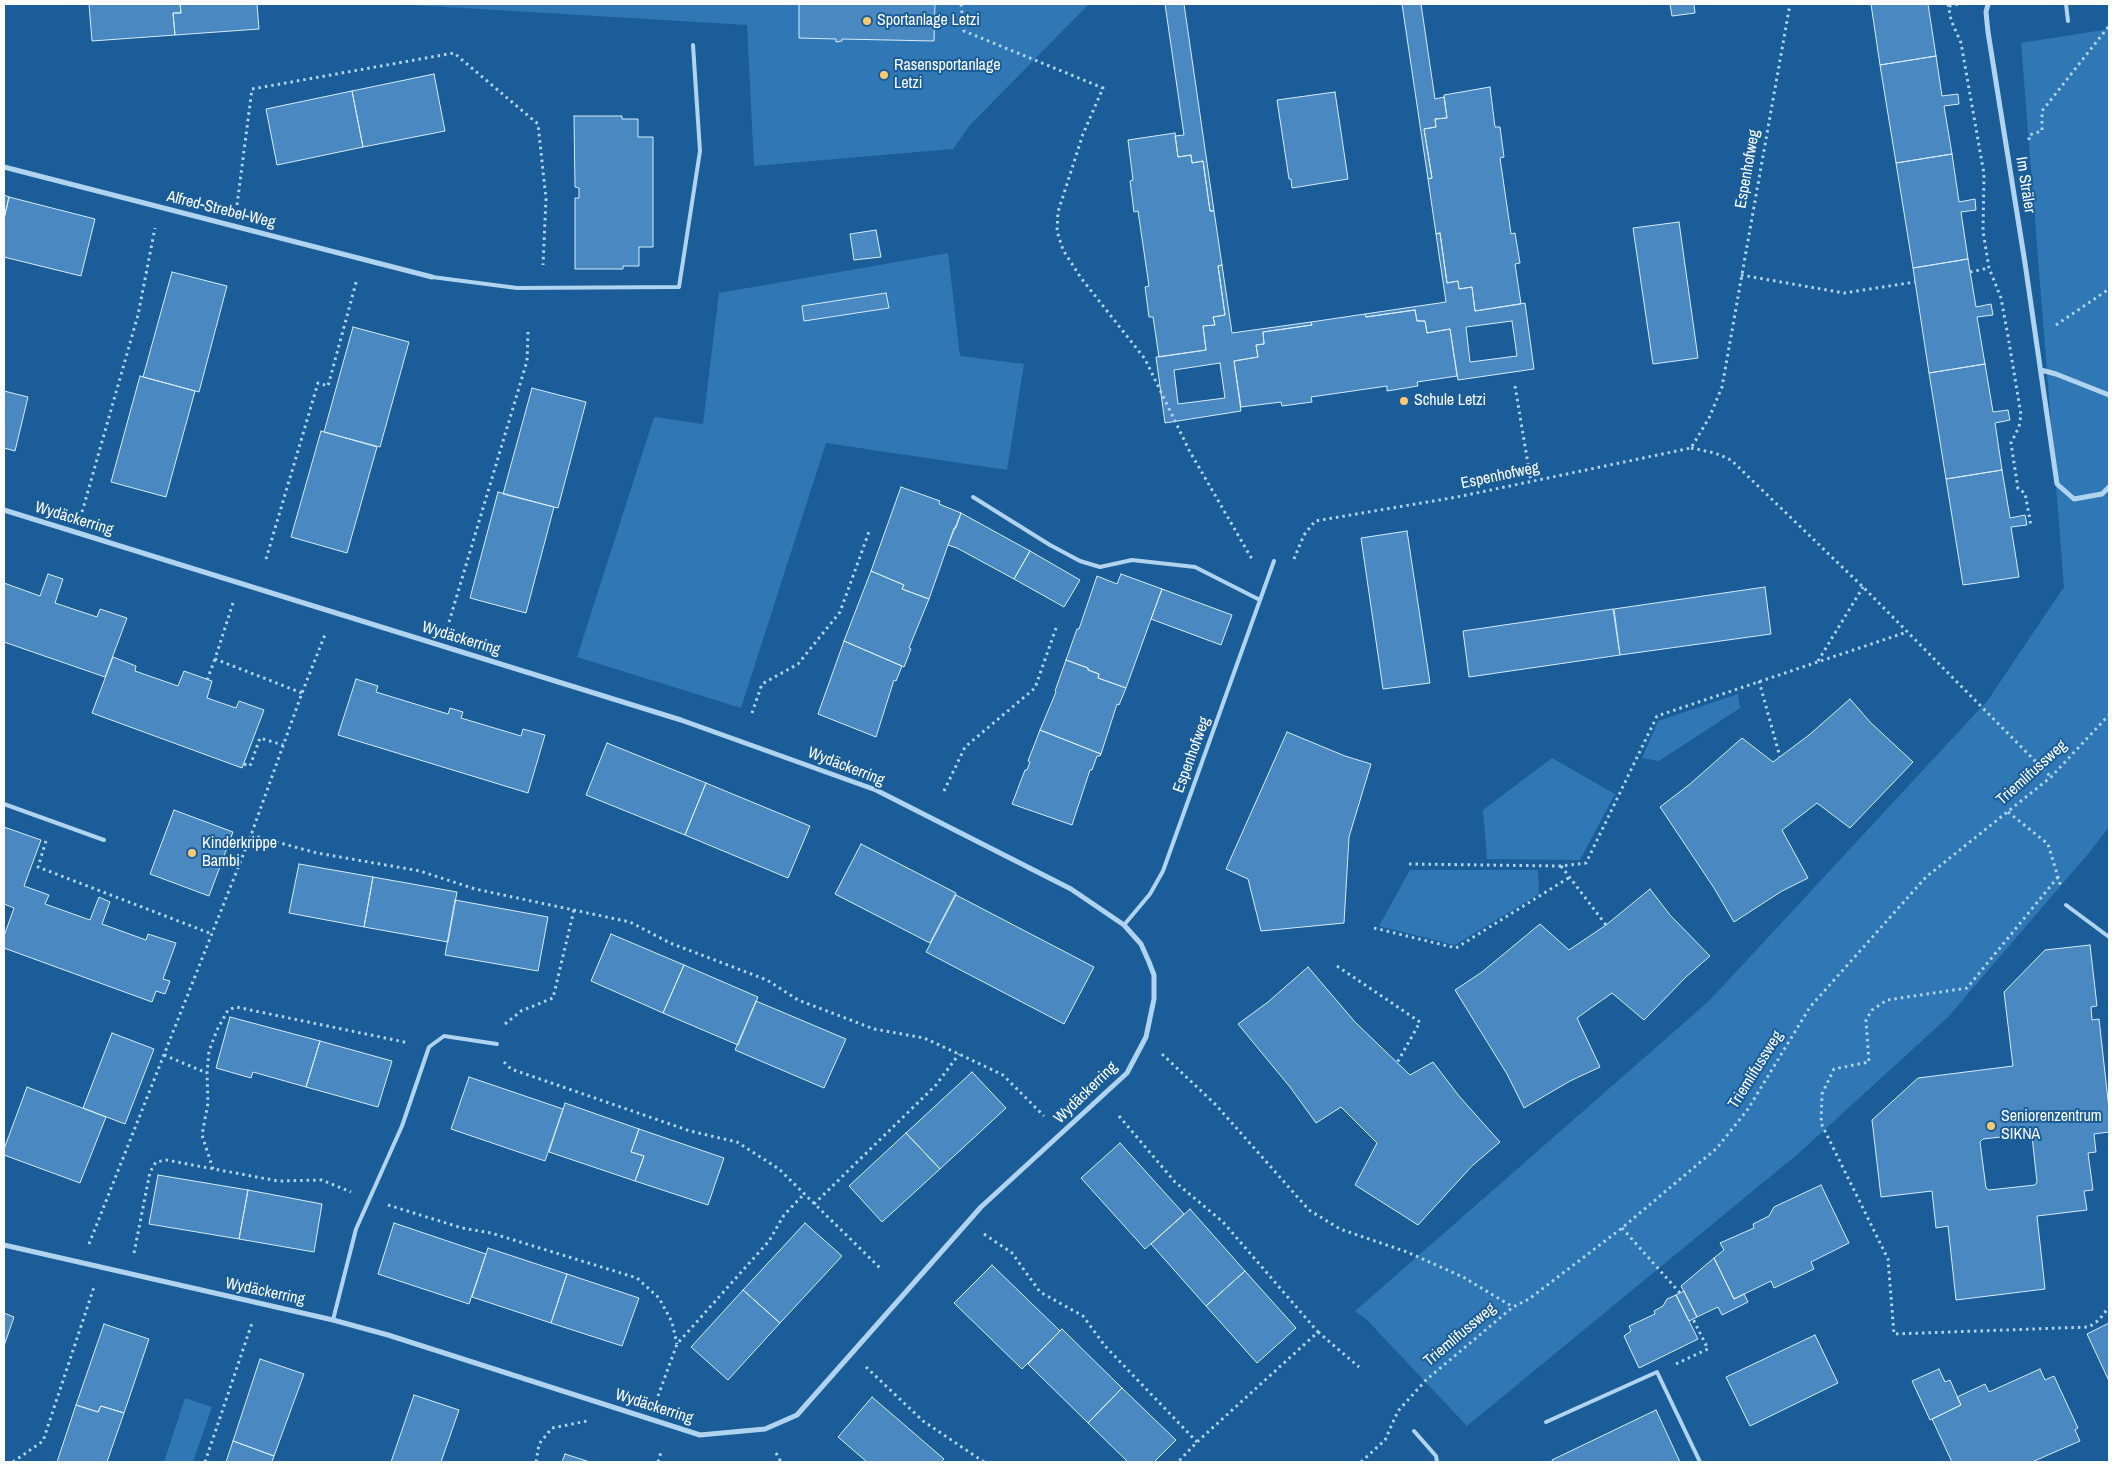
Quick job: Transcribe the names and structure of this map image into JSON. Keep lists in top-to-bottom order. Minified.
{"streets":{"street":["Im Sträler","Alfred-Strebel-Weg","Wydäckerring"],"lane":["Espenhofweg"],"path":["Triemlifussweg"]},"crossings":[["Espenhofweg","Wydäckerring"]],"places":["Sportanlage Letzi","Rasensportanlage Letzi","Schule Letzi","Kinderkrippe Bambi","Seniorenzentrum SIKNA"]}
